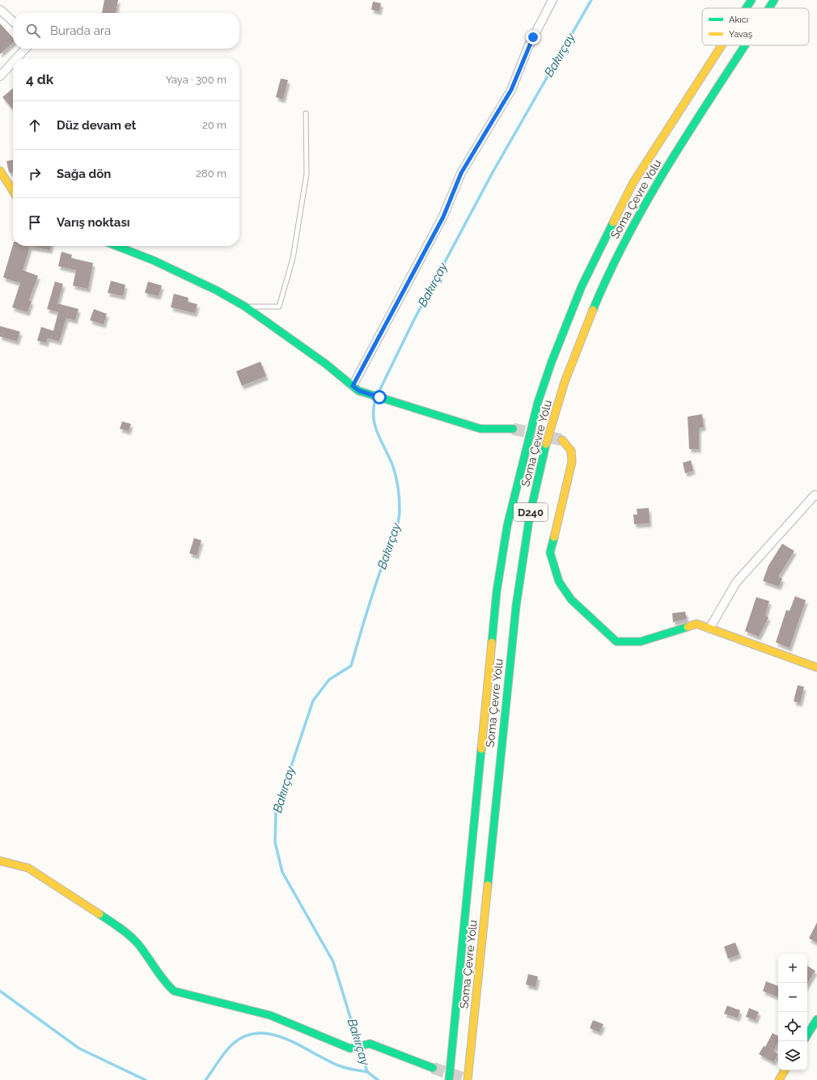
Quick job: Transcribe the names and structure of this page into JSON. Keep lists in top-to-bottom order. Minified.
{"streets":{"main road":["Soma Çevre Yolu","D240"]},"water":["Bakırçay"],"legend":["Akıcı","Yavaş"],"page":{"search":"Burada ara","heading":["4 dk","Yaya · 300 m"],"list":[["Düz devam et","20 m"],["Sağa dön","280 m"],"Varış noktası"],"map_buttons":["+","−"]}}
